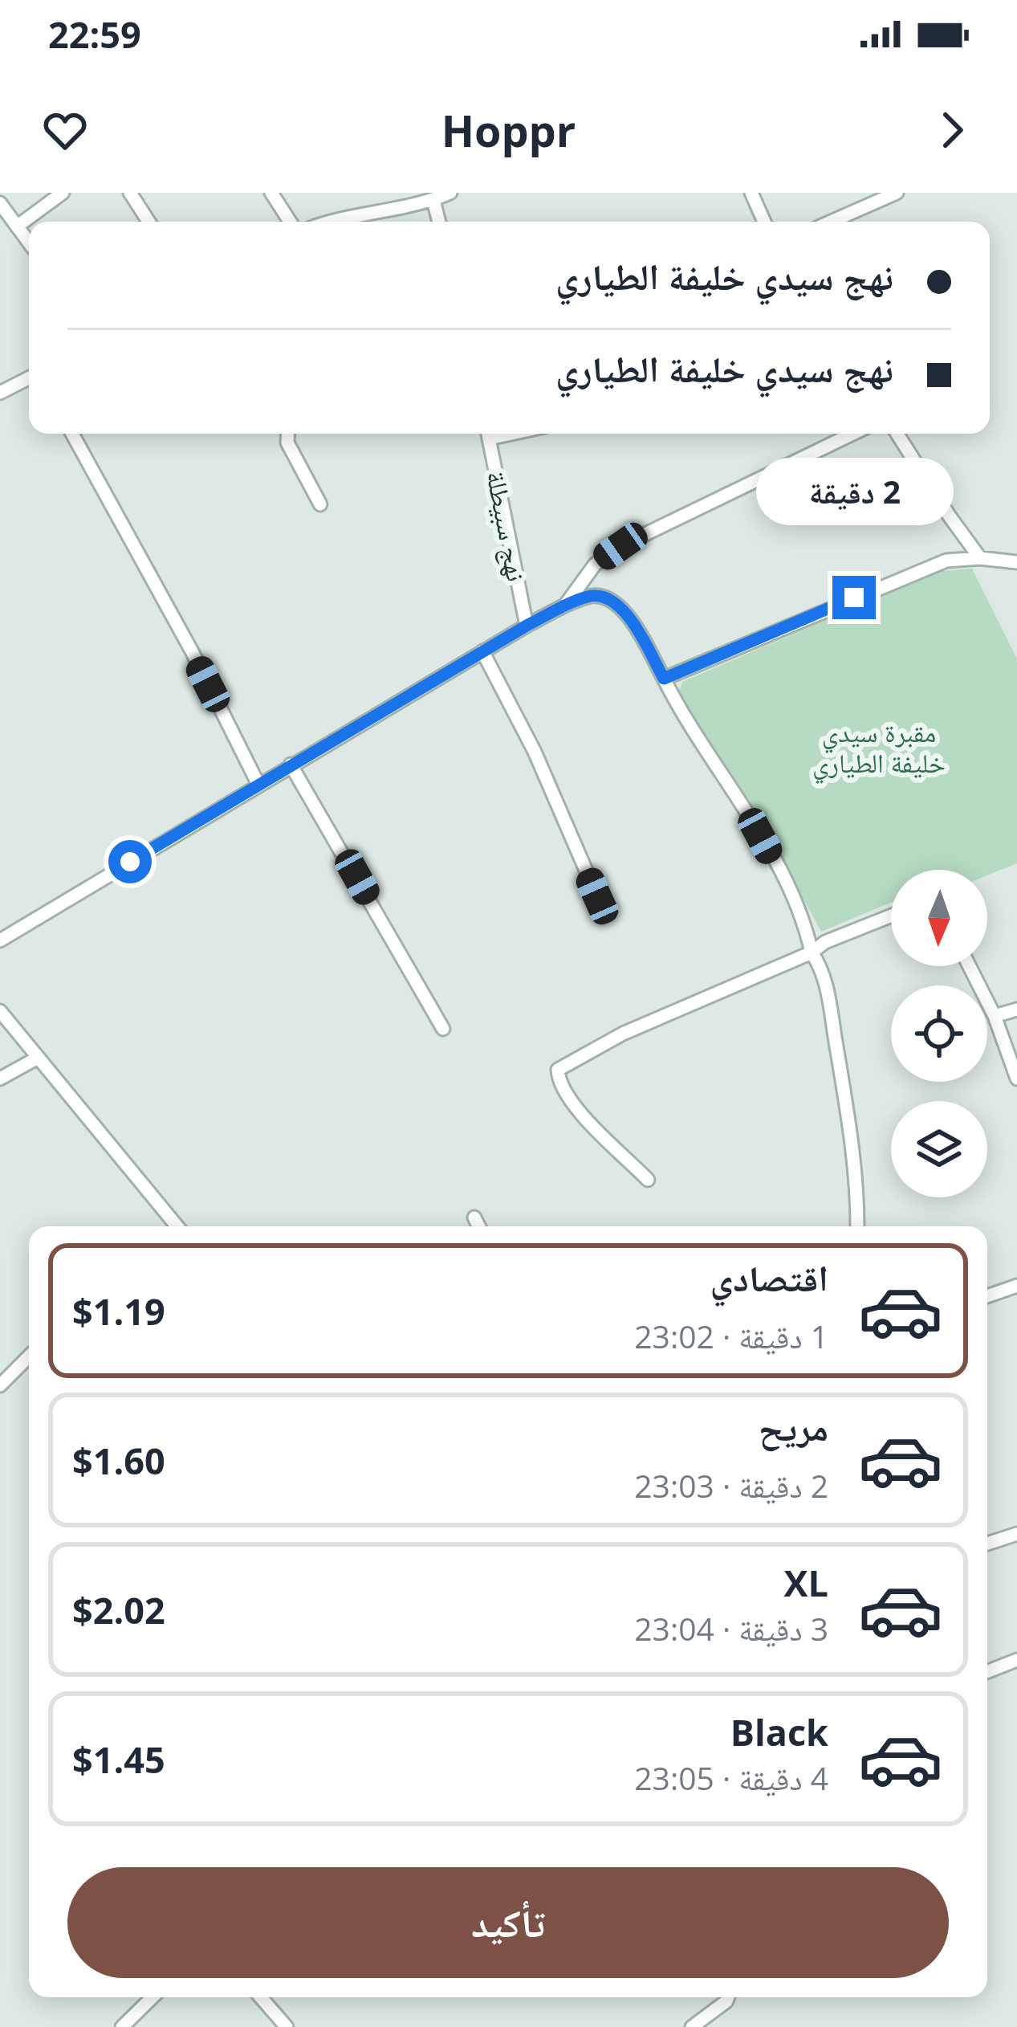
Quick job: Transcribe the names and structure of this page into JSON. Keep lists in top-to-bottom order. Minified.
{"streets":{"street":["نهج سبيطلة"]},"parks":["مقبرة سيدي خليفة الطياري"],"north":"bottom","page":{"status":"22:59","header":"Hoppr","banner":["نهج سيدي خليفة الطياري","نهج سيدي خليفة الطياري"],"bubble":"2 دقيقة","list":[{"name":"اقتصادي","note":"1 دقيقة · 23:02","value":"$1.19"},{"name":"مريح","note":"2 دقيقة · 23:03","value":"$1.60"},{"name":"XL","note":"3 دقيقة · 23:04","value":"$2.02"},{"name":"Black","note":"4 دقيقة · 23:05","value":"$1.45"}],"buttons":"تأكيد"}}
